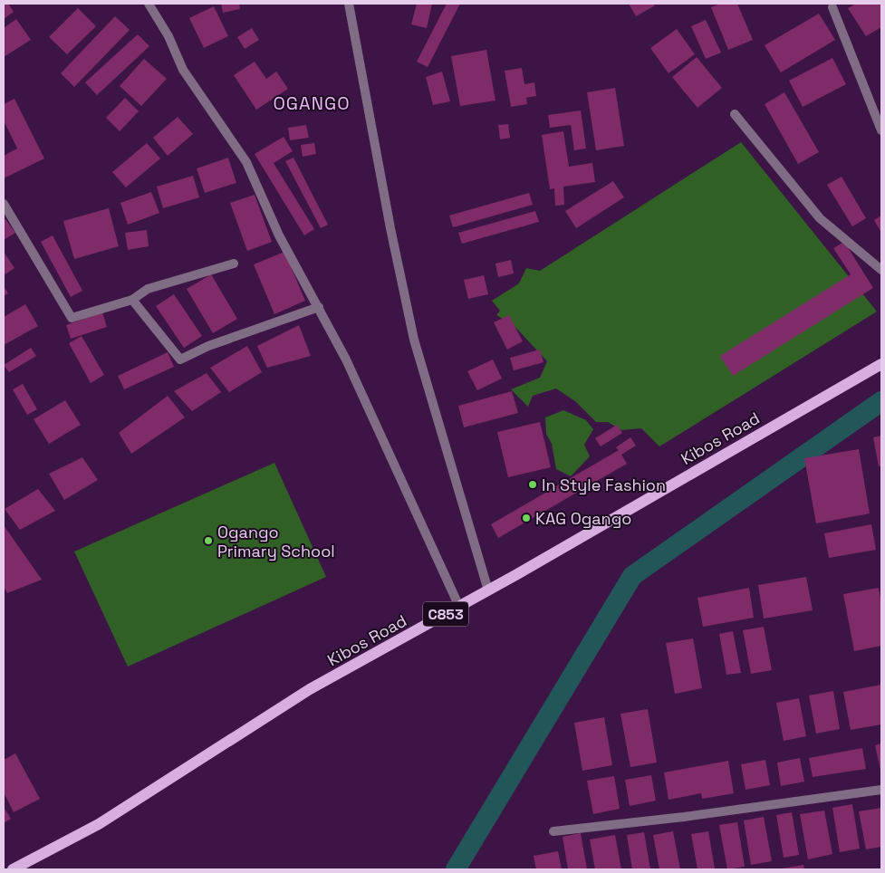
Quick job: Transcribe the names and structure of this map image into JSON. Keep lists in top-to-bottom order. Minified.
{"streets":{"main road":["Kibos Road","C853"]},"districts":["OGANGO"],"places":["In Style Fashion","KAG Ogango","Ogango Primary School"]}
